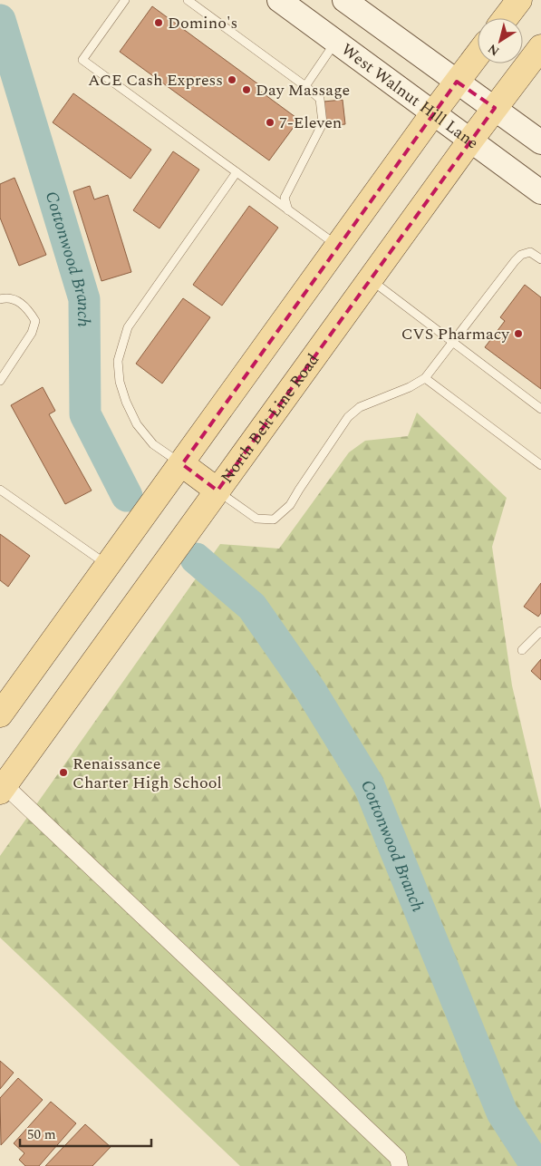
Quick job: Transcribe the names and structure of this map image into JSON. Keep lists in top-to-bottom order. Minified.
{"streets":{"main road":["West Walnut Hill Lane","North Belt Line Road"]},"crossings":[["West Walnut Hill Lane","North Belt Line Road"]],"water":["Cottonwood Branch"],"places":["Domino's","ACE Cash Express","Day Massage","7-Eleven","CVS Pharmacy","Renaissance Charter High School"],"scale_bar":"50 m","north":"bottom left"}
